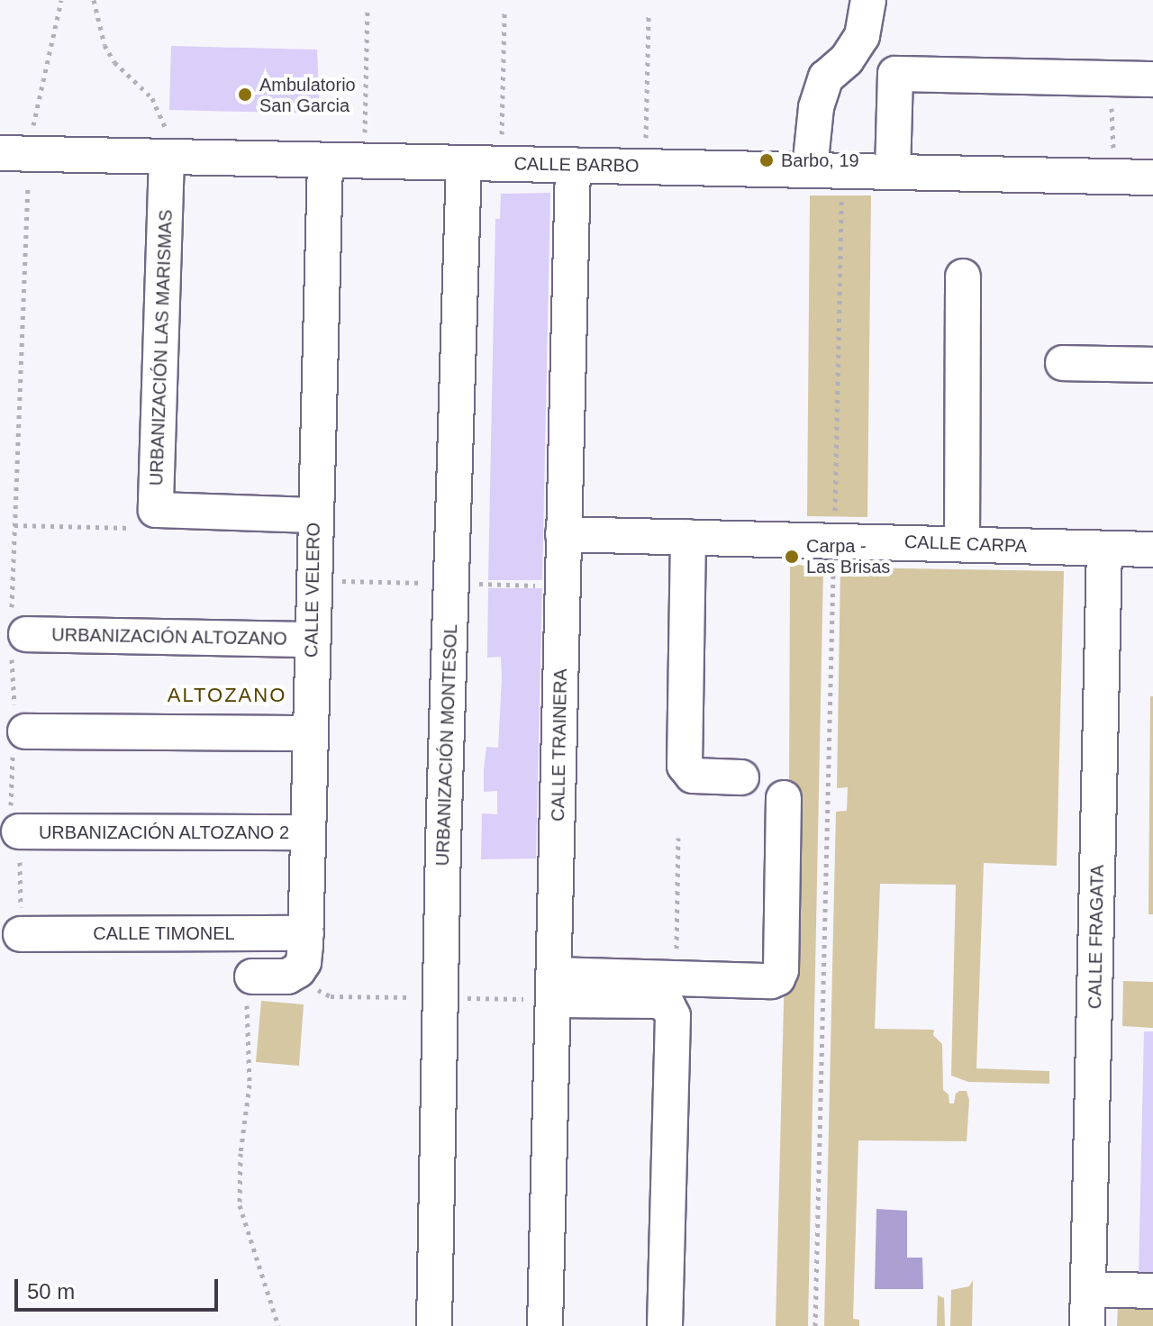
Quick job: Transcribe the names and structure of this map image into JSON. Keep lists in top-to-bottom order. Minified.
{"streets":{"street":["CALLE BARBO","URBANIZACIÓN LAS MARISMAS","CALLE CARPA","CALLE VELERO","URBANIZACIÓN ALTOZANO","URBANIZACIÓN MONTESOL","CALLE TRAINERA","URBANIZACIÓN ALTOZANO 2","CALLE TIMONEL","CALLE FRAGATA"]},"crossings":[["CALLE BARBO","URBANIZACIÓN LAS MARISMAS"],["CALLE BARBO","CALLE VELERO"],["CALLE BARBO","URBANIZACIÓN MONTESOL"],["CALLE BARBO","CALLE TRAINERA"],["URBANIZACIÓN LAS MARISMAS","CALLE VELERO"],["CALLE CARPA","CALLE TRAINERA"],["CALLE CARPA","CALLE FRAGATA"],["CALLE VELERO","URBANIZACIÓN ALTOZANO"],["CALLE VELERO","URBANIZACIÓN ALTOZANO 2"],["CALLE VELERO","CALLE TIMONEL"]],"districts":["ALTOZANO"],"places":["Ambulatorio San Garcia","Barbo, 19","Carpa - Las Brisas"],"scale_bar":"50 m"}
